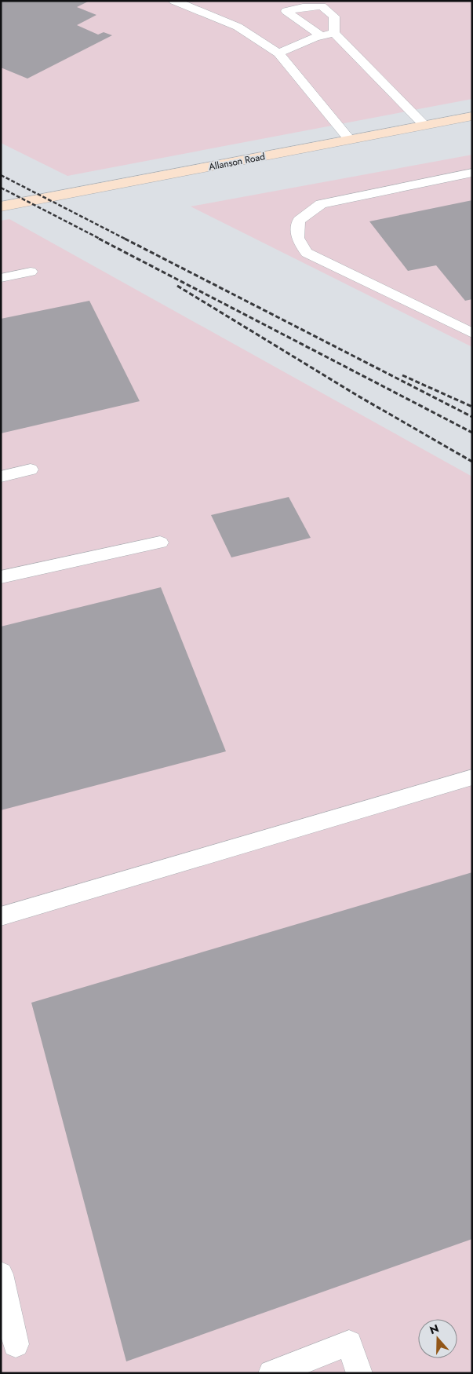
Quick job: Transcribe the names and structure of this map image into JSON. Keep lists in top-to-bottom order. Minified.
{"streets":{"street":["Allanson Road"]},"north":"top"}
